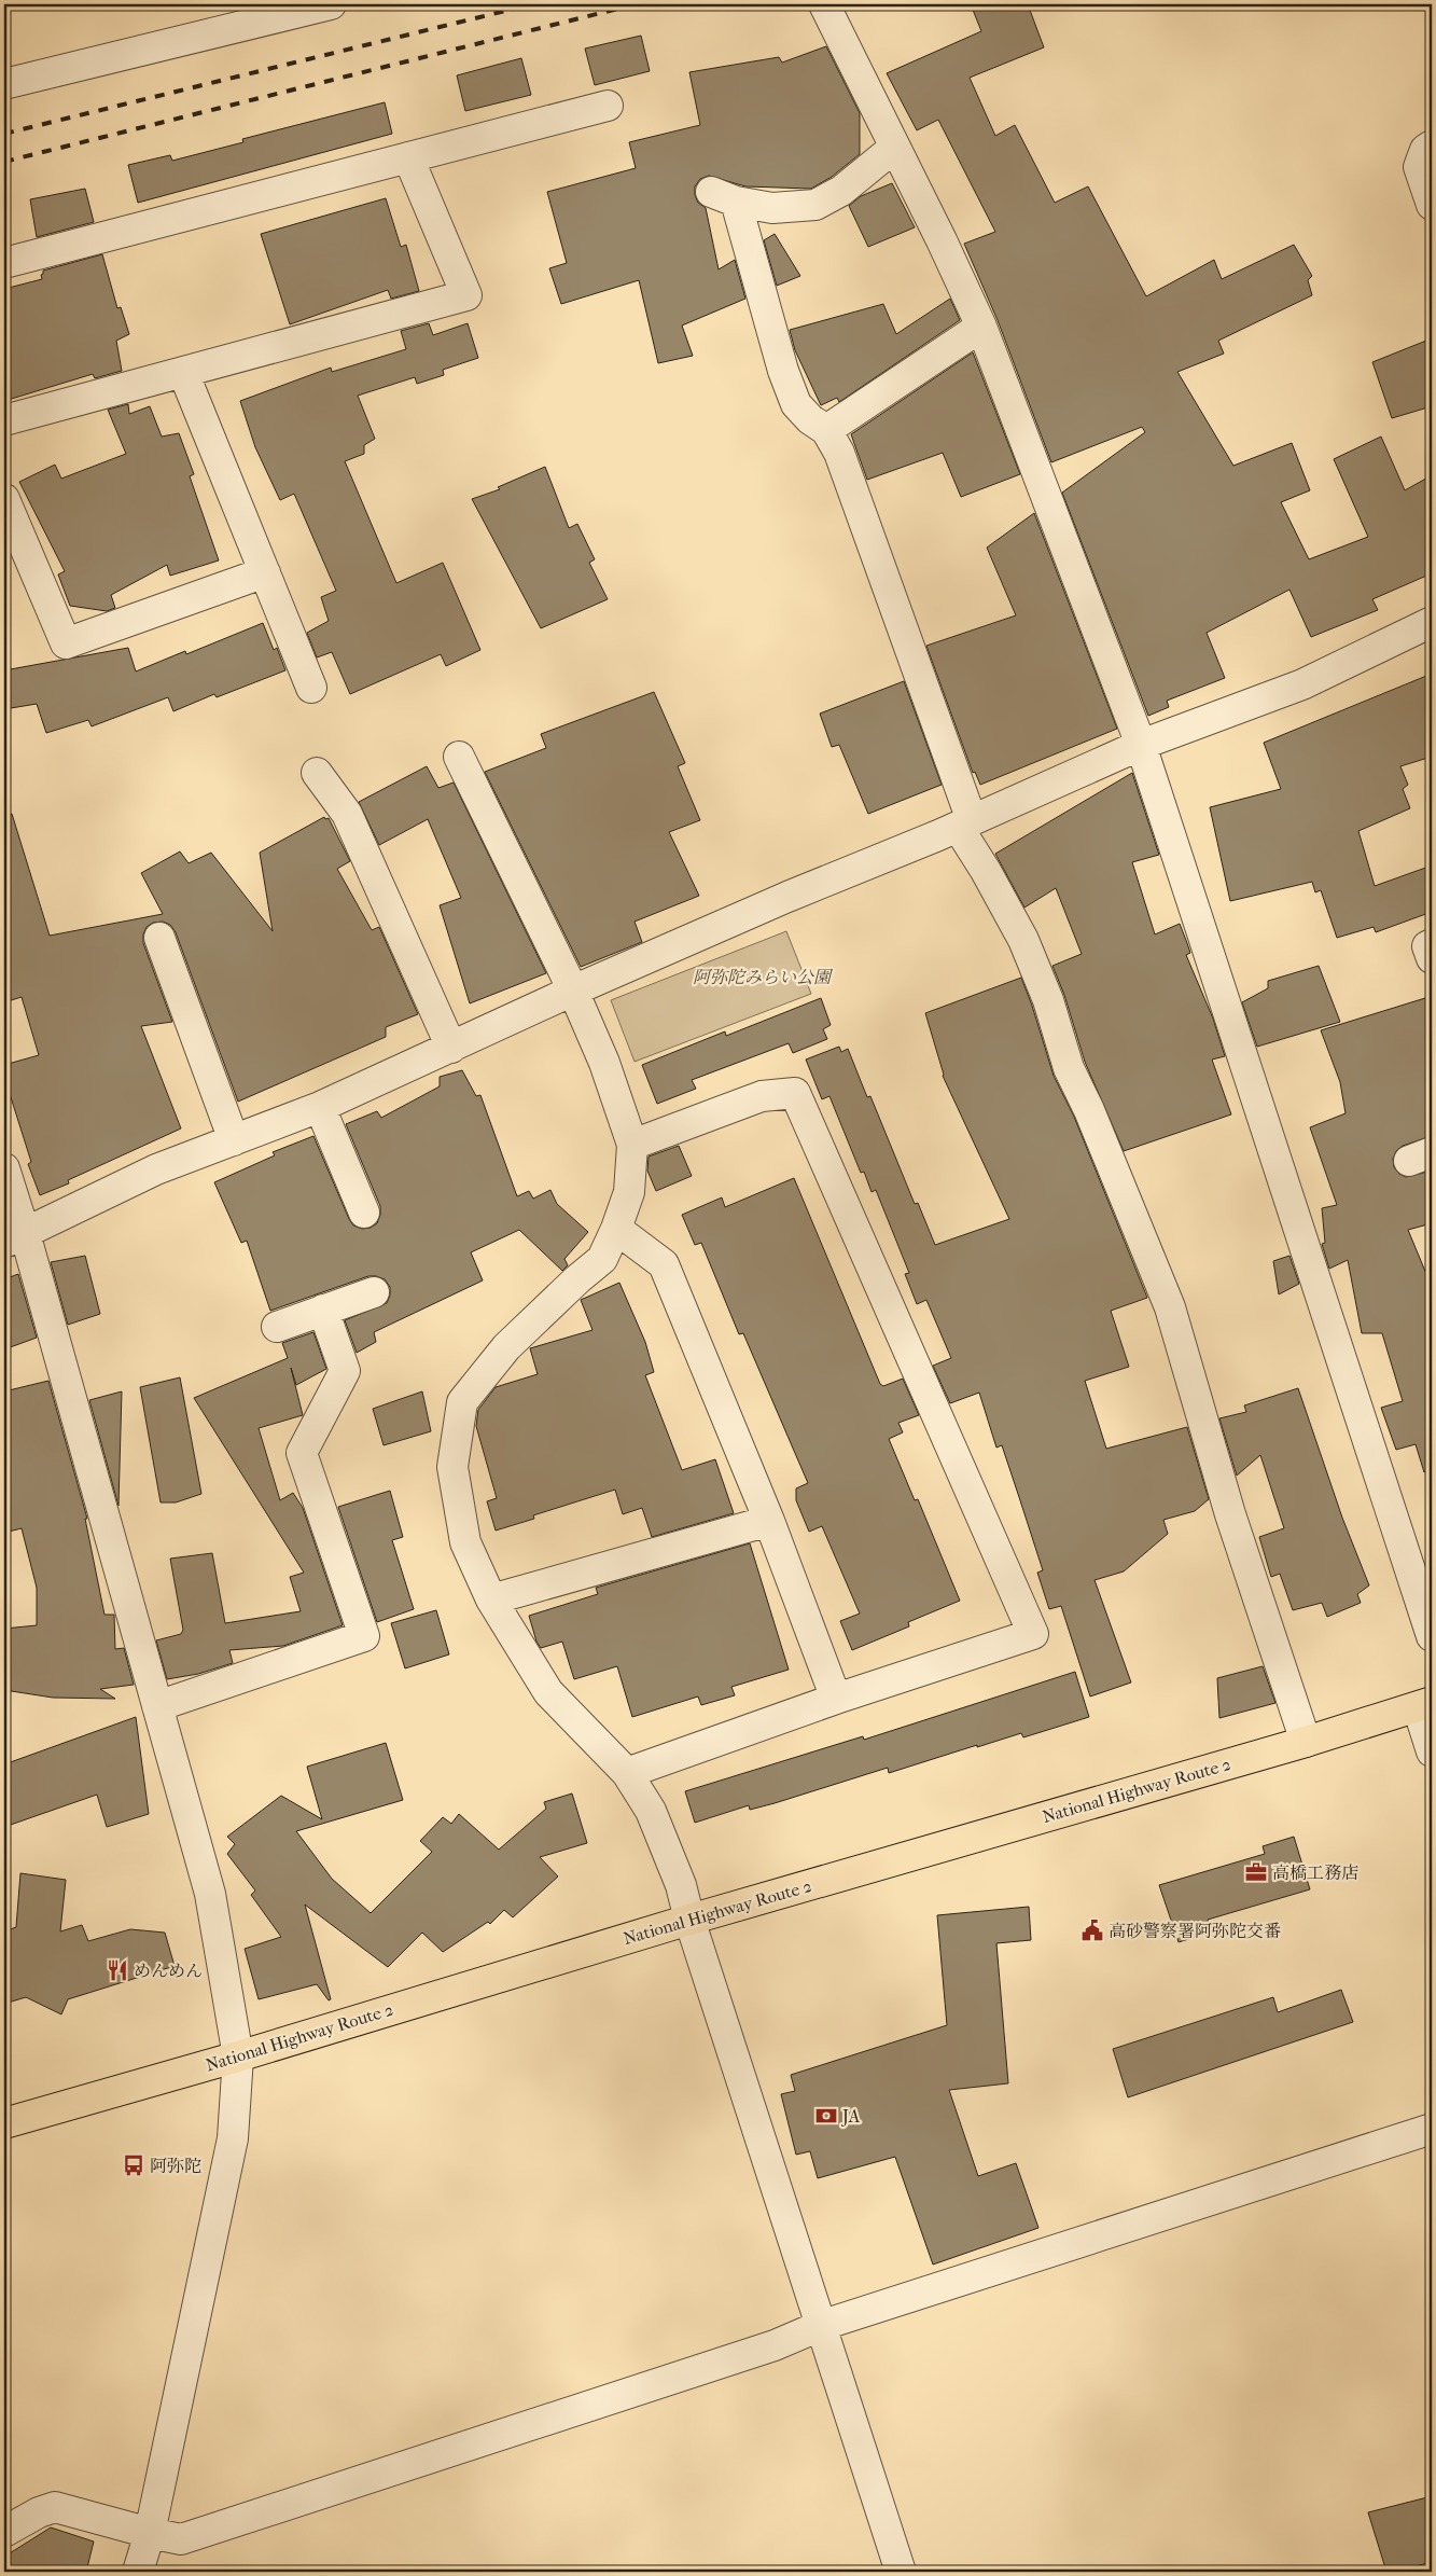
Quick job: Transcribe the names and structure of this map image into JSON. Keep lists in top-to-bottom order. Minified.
{"streets":{"highway":["National Highway Route 2"]},"parks":["阿弥陀みらい公園"],"places":{"office":["高橋工務店"],"public building":["高砂警察署阿弥陀交番"],"restaurant":["めんめん"],"bank":["JA"],"bus stop":["阿弥陀"]}}
